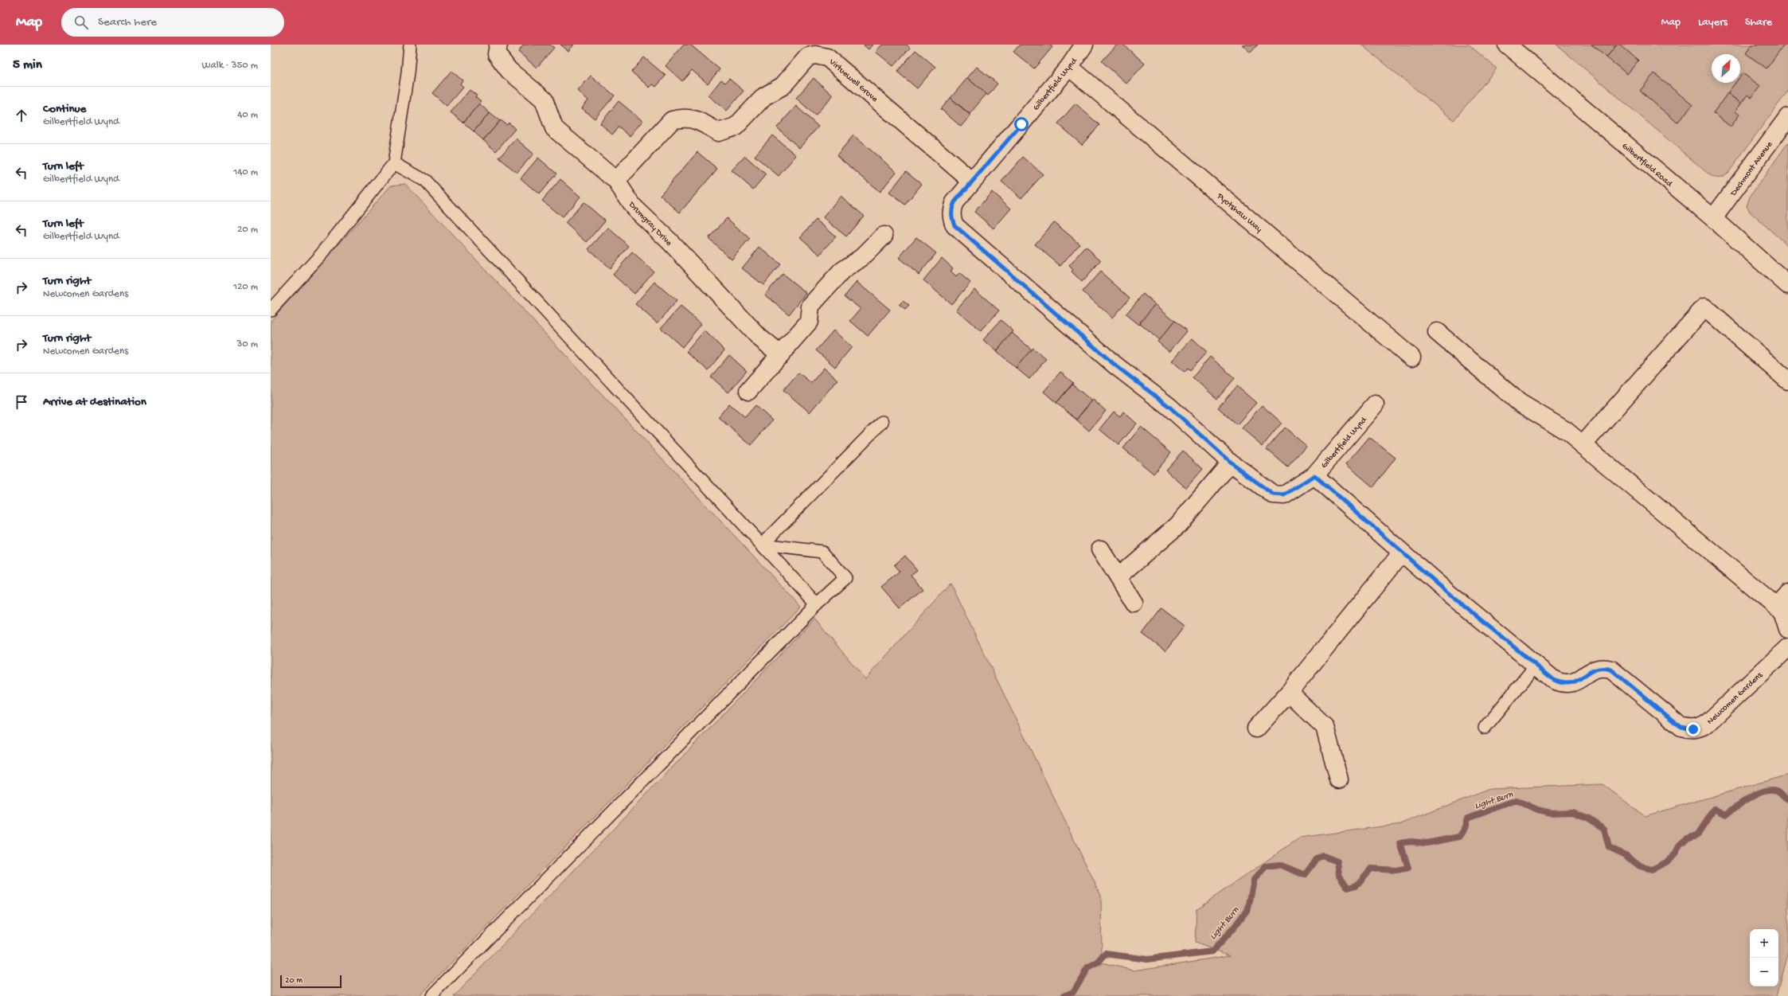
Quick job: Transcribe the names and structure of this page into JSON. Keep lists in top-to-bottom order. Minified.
{"streets":{"street":["Virtuewell Grove","Gilbertfield Wynd","Gilbertfield Road","Dechmont Avenue","Pyotshaw Way","Drumgray Drive","Newcomen Gardens"]},"crossings":[["Virtuewell Grove","Gilbertfield Wynd"],["Virtuewell Grove","Drumgray Drive"],["Gilbertfield Wynd","Pyotshaw Way"],["Gilbertfield Wynd","Newcomen Gardens"],["Gilbertfield Road","Dechmont Avenue"]],"water":["Light Burn"],"scale_bar":"20 m","north":"top right","page":{"header":"Map","search":"Search here","nav":["Map","Layers","Share"],"heading":["5 min","Walk · 350 m"],"list":[["Continue","Gilbertfield Wynd","40 m"],["Turn left","Gilbertfield Wynd","140 m"],["Turn left","Gilbertfield Wynd","20 m"],["Turn right","Newcomen Gardens","120 m"],["Turn right","Newcomen Gardens","30 m"],"Arrive at destination"],"map_buttons":["+","−"],"scale":"20 m"}}
